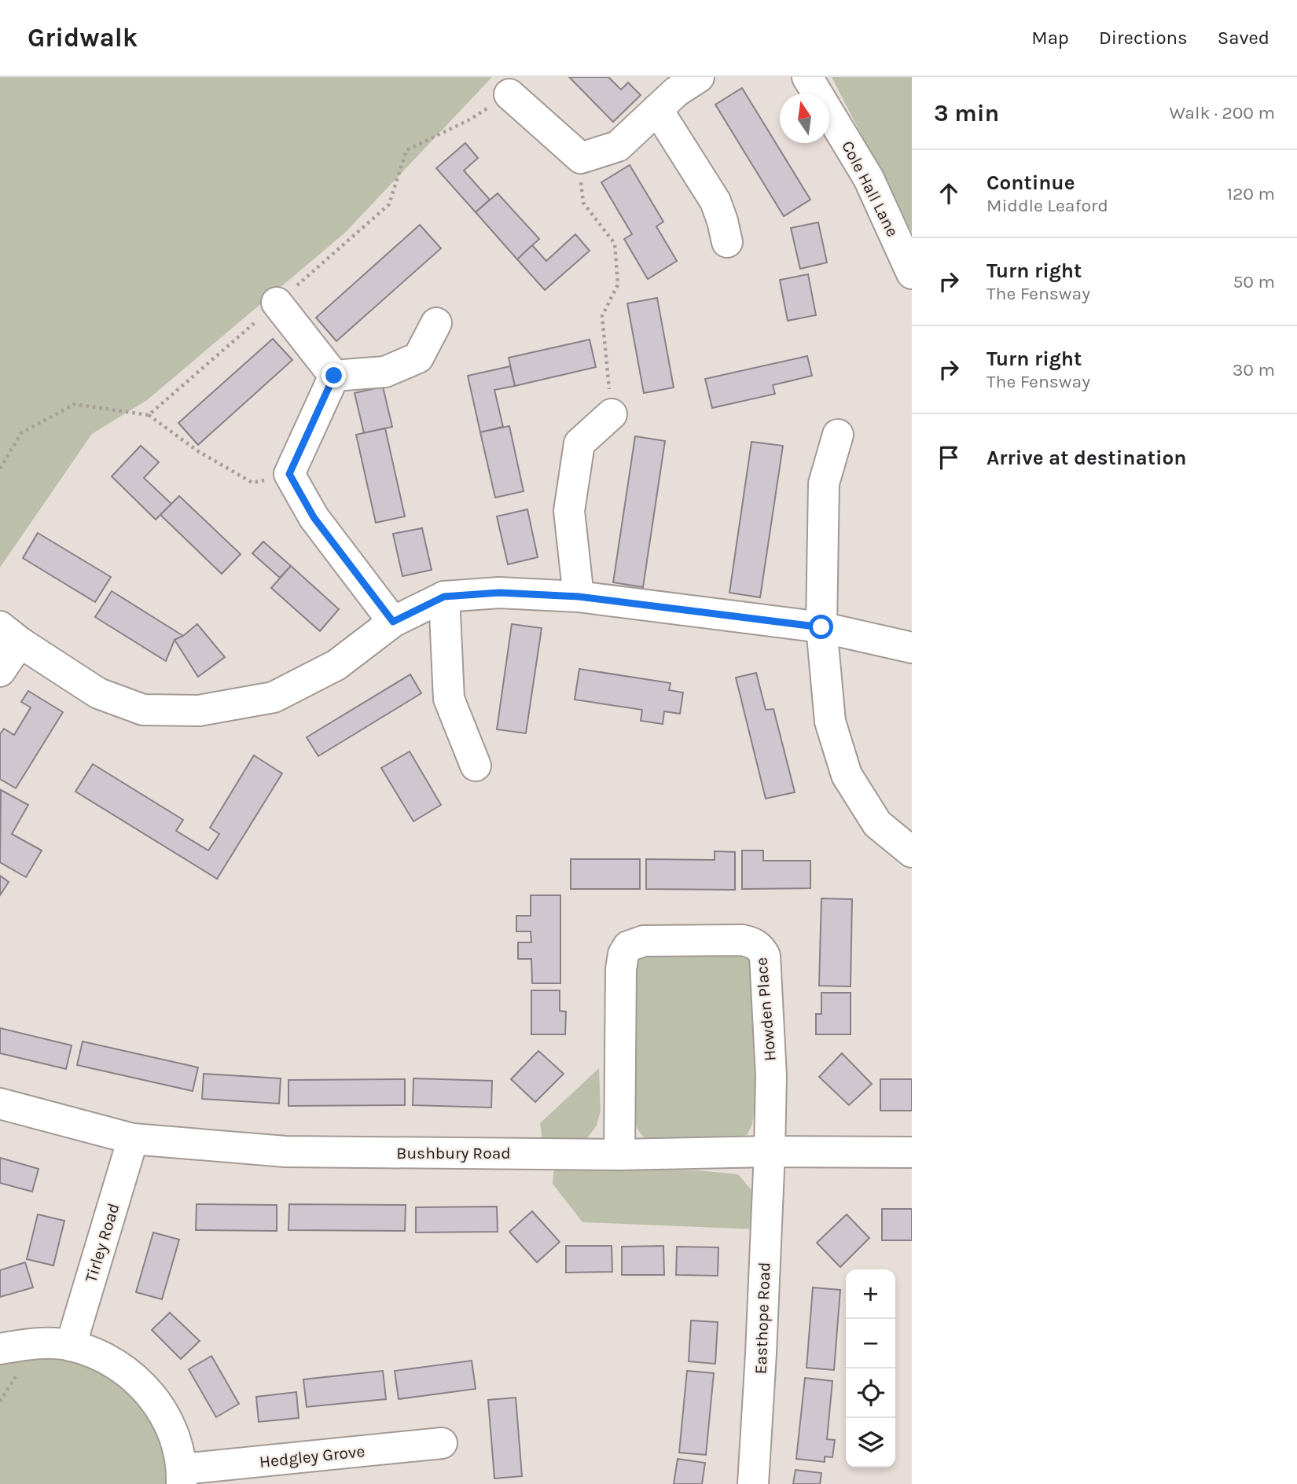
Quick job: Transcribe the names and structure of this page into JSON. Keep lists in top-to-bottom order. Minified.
{"streets":{"street":["Cole Hall Lane","Howden Place","Bushbury Road","Tirley Road","Easthope Road","Hedgley Grove"]},"crossings":[["Howden Place","Bushbury Road"],["Howden Place","Easthope Road"],["Bushbury Road","Tirley Road"],["Bushbury Road","Easthope Road"]],"north":"top","page":{"header":"Gridwalk","nav":["Map","Directions","Saved"],"heading":["3 min","Walk · 200 m"],"list":[["Continue","Middle Leaford","120 m"],["Turn right","The Fensway","50 m"],["Turn right","The Fensway","30 m"],"Arrive at destination"],"map_buttons":["+","−"]}}
